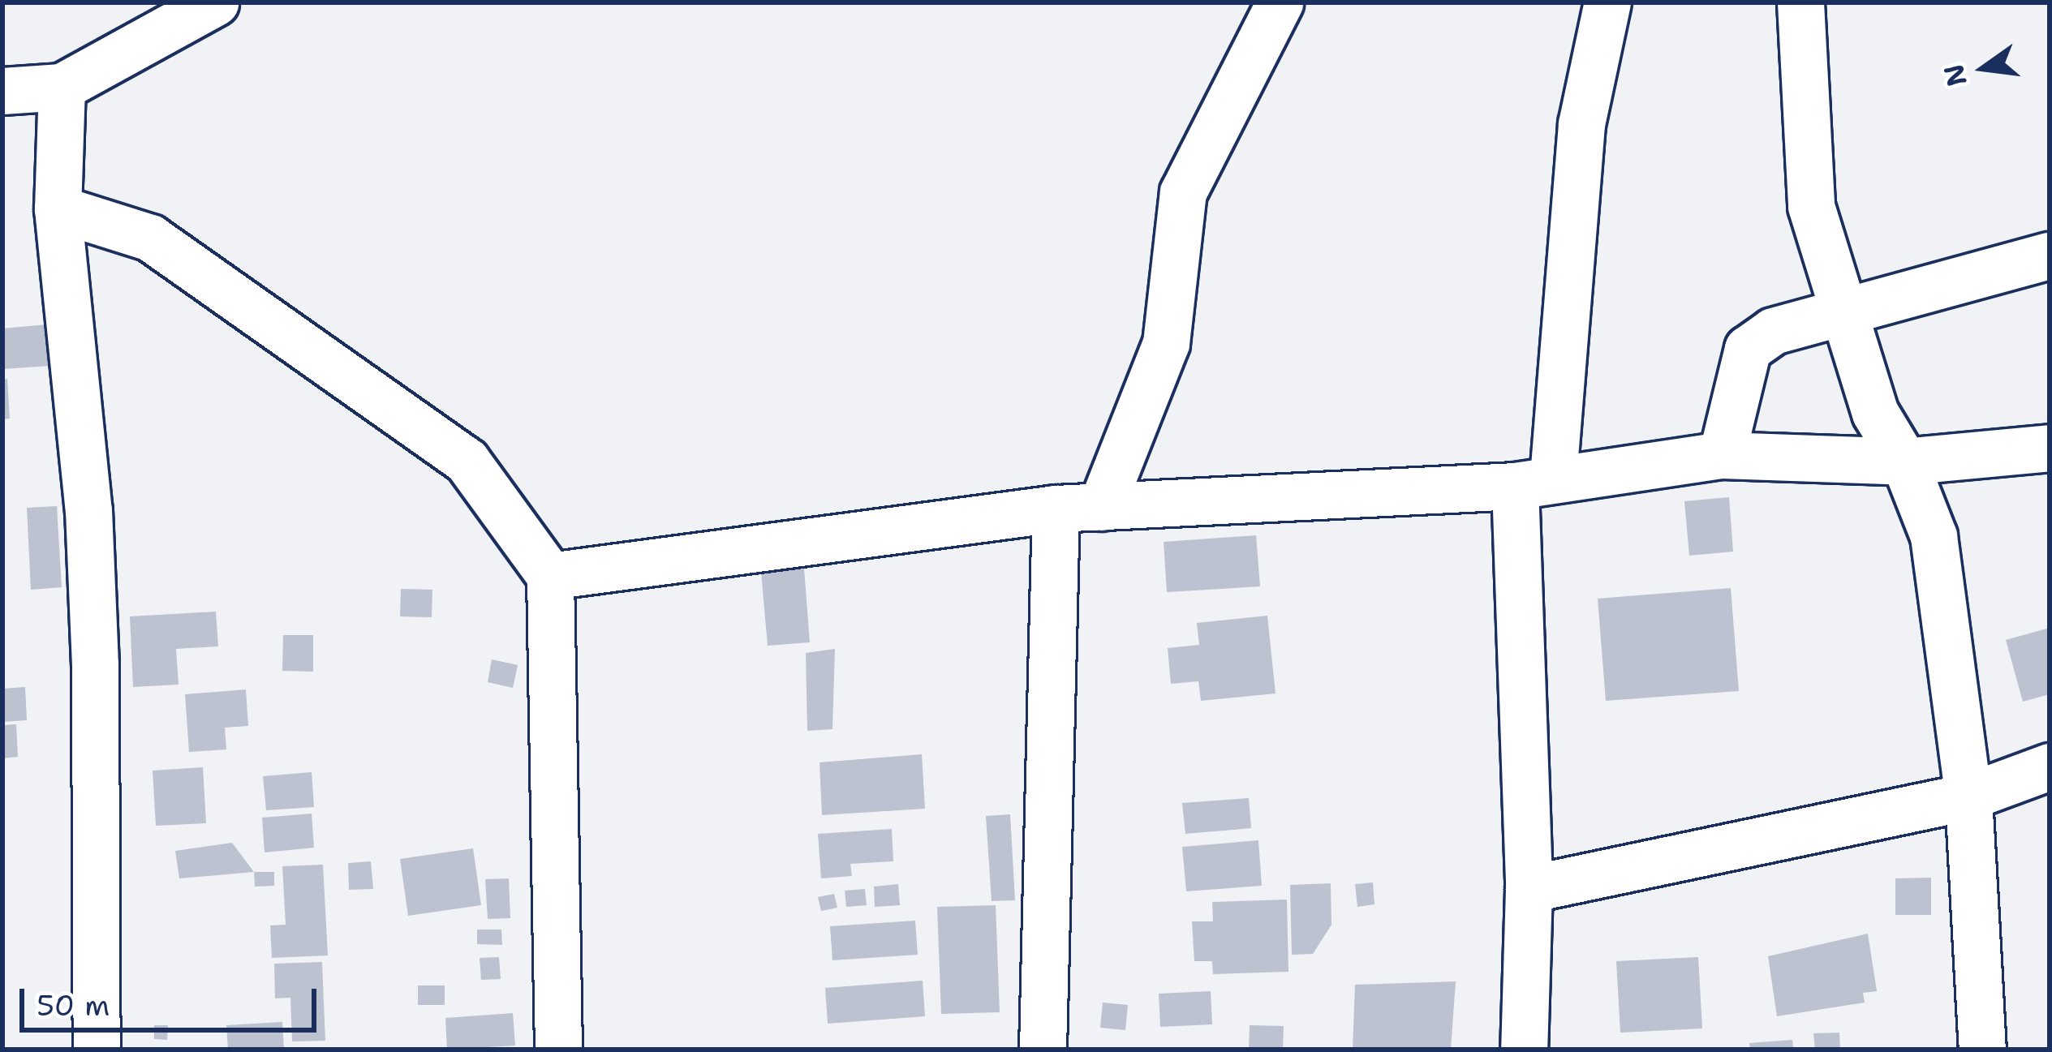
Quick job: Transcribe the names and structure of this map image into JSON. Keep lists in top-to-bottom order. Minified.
{"scale_bar":"50 m","north":"left"}
